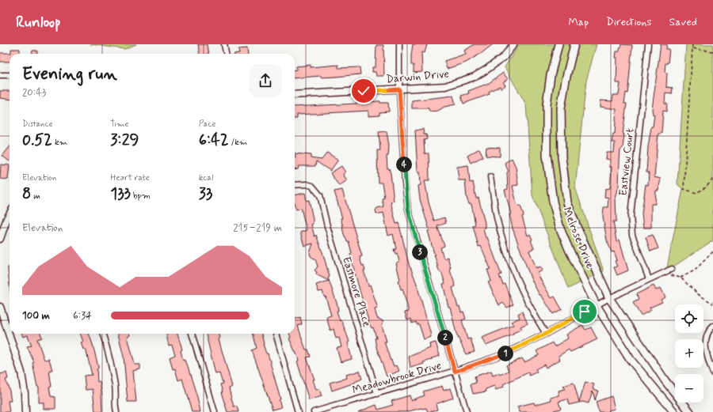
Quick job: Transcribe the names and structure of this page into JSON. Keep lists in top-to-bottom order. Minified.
{"streets":{"main road":["Melrose Drive"],"street":["Darwin Drive","Eastview Court","Eastmore Place","Meadowbrook Drive"]},"crossings":[["Eastview Court","Meadowbrook Drive"],["Melrose Drive","Meadowbrook Drive"],["Eastmore Place","Meadowbrook Drive"]],"page":{"header":"Runloop","nav":["Map","Directions","Saved"],"heading":["Evening run","20:43"],"stats":[["Distance","0.52 km"],["Time","3:29"],["Pace","6:42 /km"],["Elevation","8 m"],["Heart rate","133 bpm"],["kcal","33"]],"pins":["4","3","2","1"],"chart":["Elevation","215–219 m"],"list":[{"name":"100 m","note":"6:34"}],"map_buttons":["+","−"]}}
